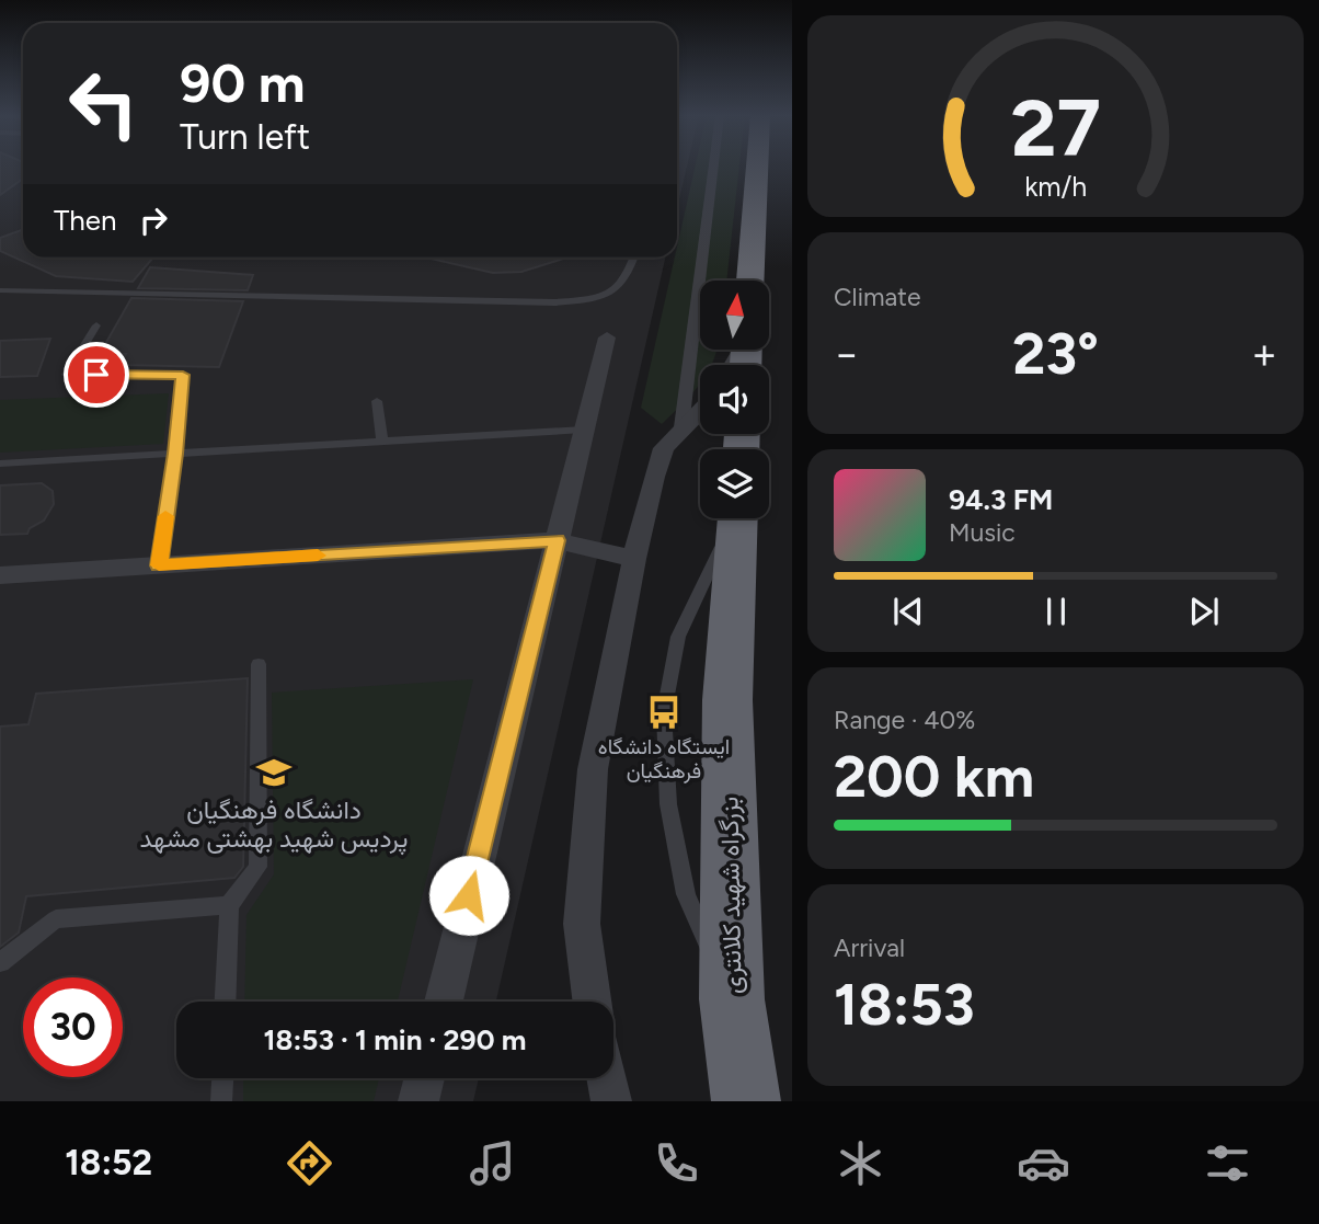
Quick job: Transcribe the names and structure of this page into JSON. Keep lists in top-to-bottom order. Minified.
{"streets":{"highway":["بزرگراه شهید کلانتری"]},"places":{"bus stop":["ایستگاه دانشگاه فرهنگیان"],"school or university":["دانشگاه فرهنگیان پردیس شهید بهشتی مشهد"]},"north":"top","page":{"turn":["90 m","Turn left"],"then":"Then","tile":["Climate",["Range · 40%","200 km"],["Arrival","18:53"]],"heat":["−","23°","+"],"song":["94.3 FM","Music"],"limit":"30","trip":"18:53 · 1 min · 290 m","tabs":"18:52","gauge":["27","km/h"]}}
